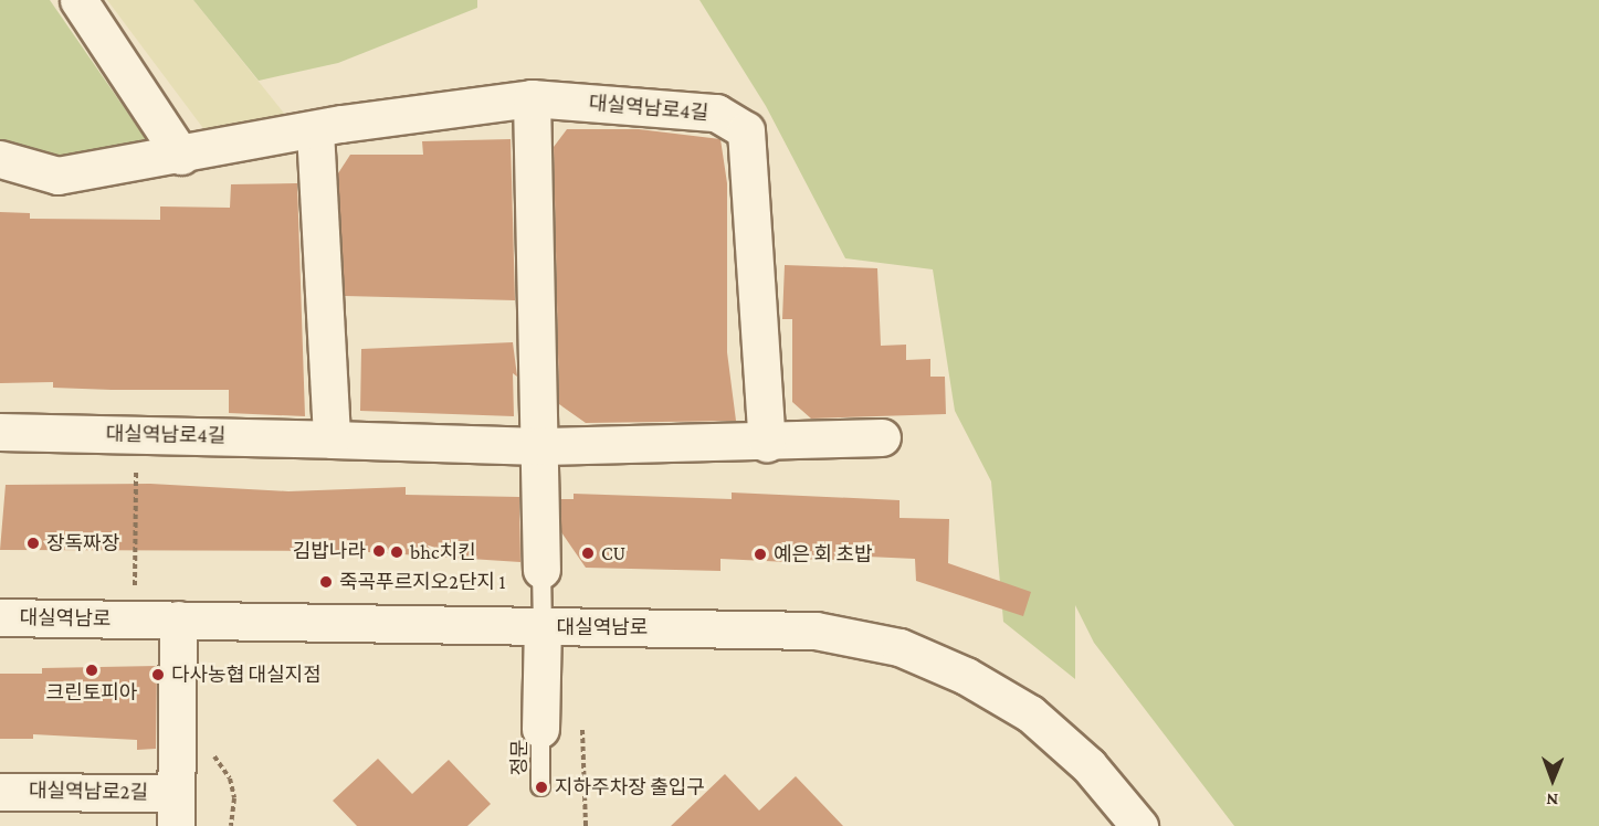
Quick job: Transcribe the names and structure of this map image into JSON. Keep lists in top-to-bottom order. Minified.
{"streets":{"street":["대실역남로4길","대실역남로","대실역남로2길"],"lane":["정문"]},"crossings":[["대실역남로","대실역남로2길"]],"places":["장독짜장","김밥나라","bhc치킨","CU","예은 회 초밥","죽곡푸르지오2단지 1","크린토피아","다사농협 대실지점","지하주차장 출입구"],"north":"bottom"}
